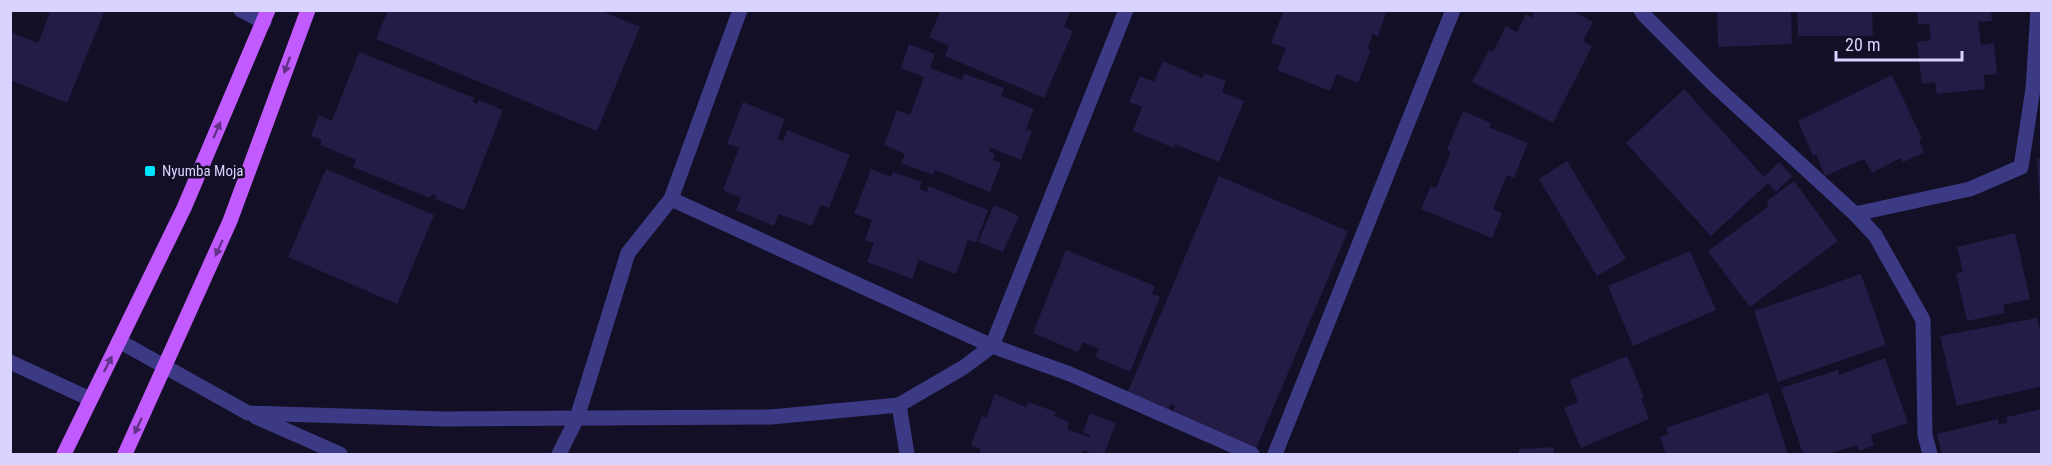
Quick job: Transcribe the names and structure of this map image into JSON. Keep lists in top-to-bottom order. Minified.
{"places":{"transit":["Nyumba Moja"]},"scale_bar":"20 m"}
